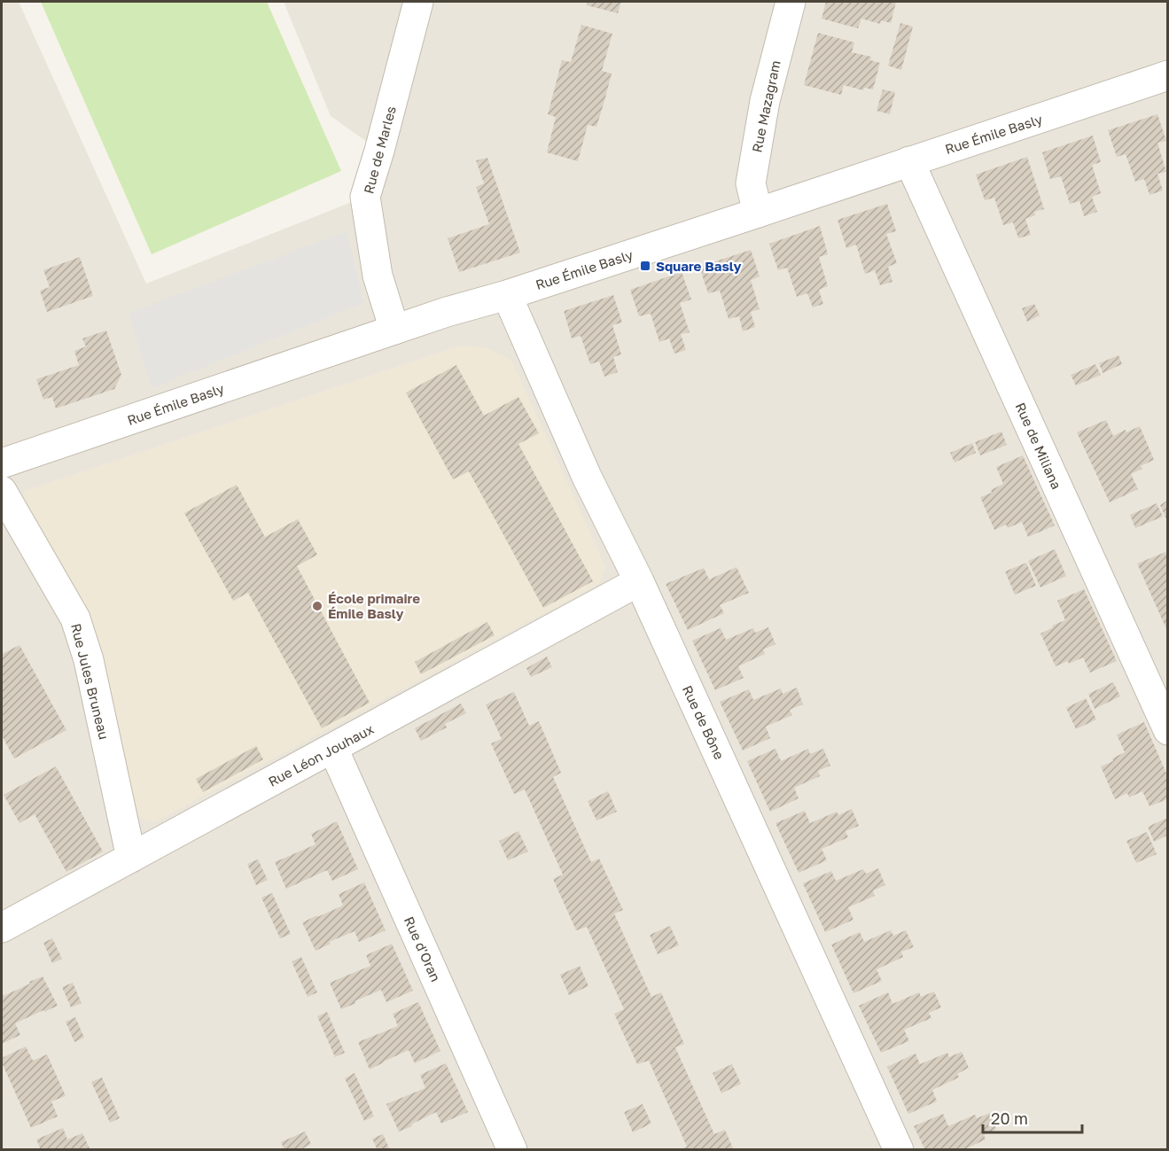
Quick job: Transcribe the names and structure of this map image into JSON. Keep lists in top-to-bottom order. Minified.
{"streets":{"street":["Rue Mazagram","Rue Émile Basly","Rue de Marles","Rue de Miliana","Rue Jules Bruneau","Rue de Bône","Rue Léon Jouhaux","Rue d'Oran"]},"crossings":[["Rue Mazagram","Rue Émile Basly"],["Rue Émile Basly","Rue de Marles"],["Rue Émile Basly","Rue de Miliana"],["Rue Émile Basly","Rue de Bône"],["Rue Jules Bruneau","Rue Léon Jouhaux"],["Rue de Bône","Rue Léon Jouhaux"],["Rue Léon Jouhaux","Rue d'Oran"]],"places":{"transit":["Square Basly"],"other":["École primaire Émile Basly"]},"scale_bar":"20 m"}
